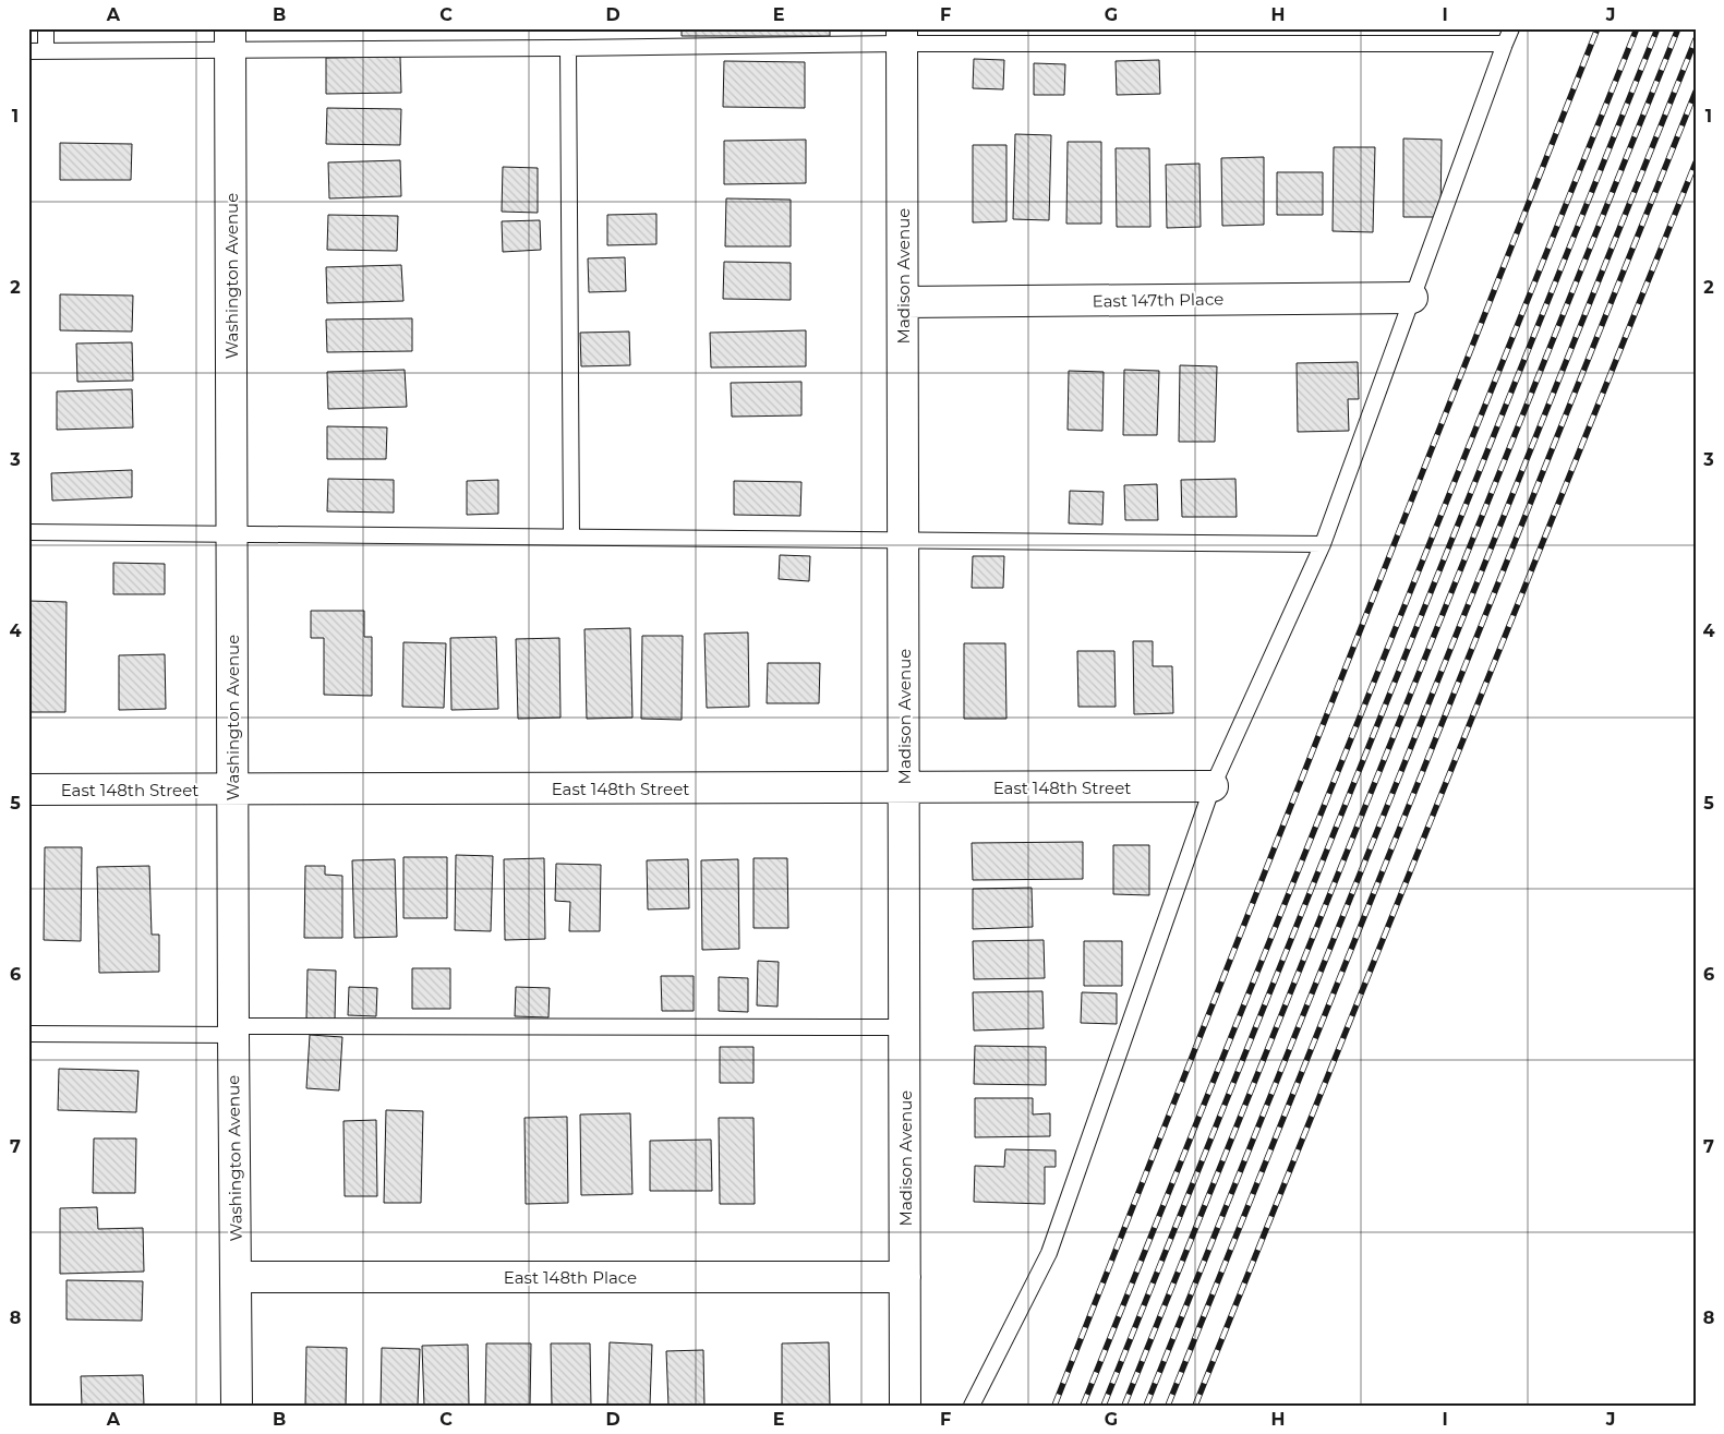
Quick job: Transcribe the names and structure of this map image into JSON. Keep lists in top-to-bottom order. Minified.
{"streets":{"street":["Washington Avenue","Madison Avenue","East 147th Place","East 148th Street","East 148th Place"]},"crossings":[["Washington Avenue","East 148th Street"],["Washington Avenue","East 148th Place"],["Madison Avenue","East 147th Place"],["Madison Avenue","East 148th Street"],["Madison Avenue","East 148th Place"]],"grid":{"columns":["A","B","C","D","E","F","G","H","I","J"],"rows":["1","2","3","4","5","6","7","8"]}}
